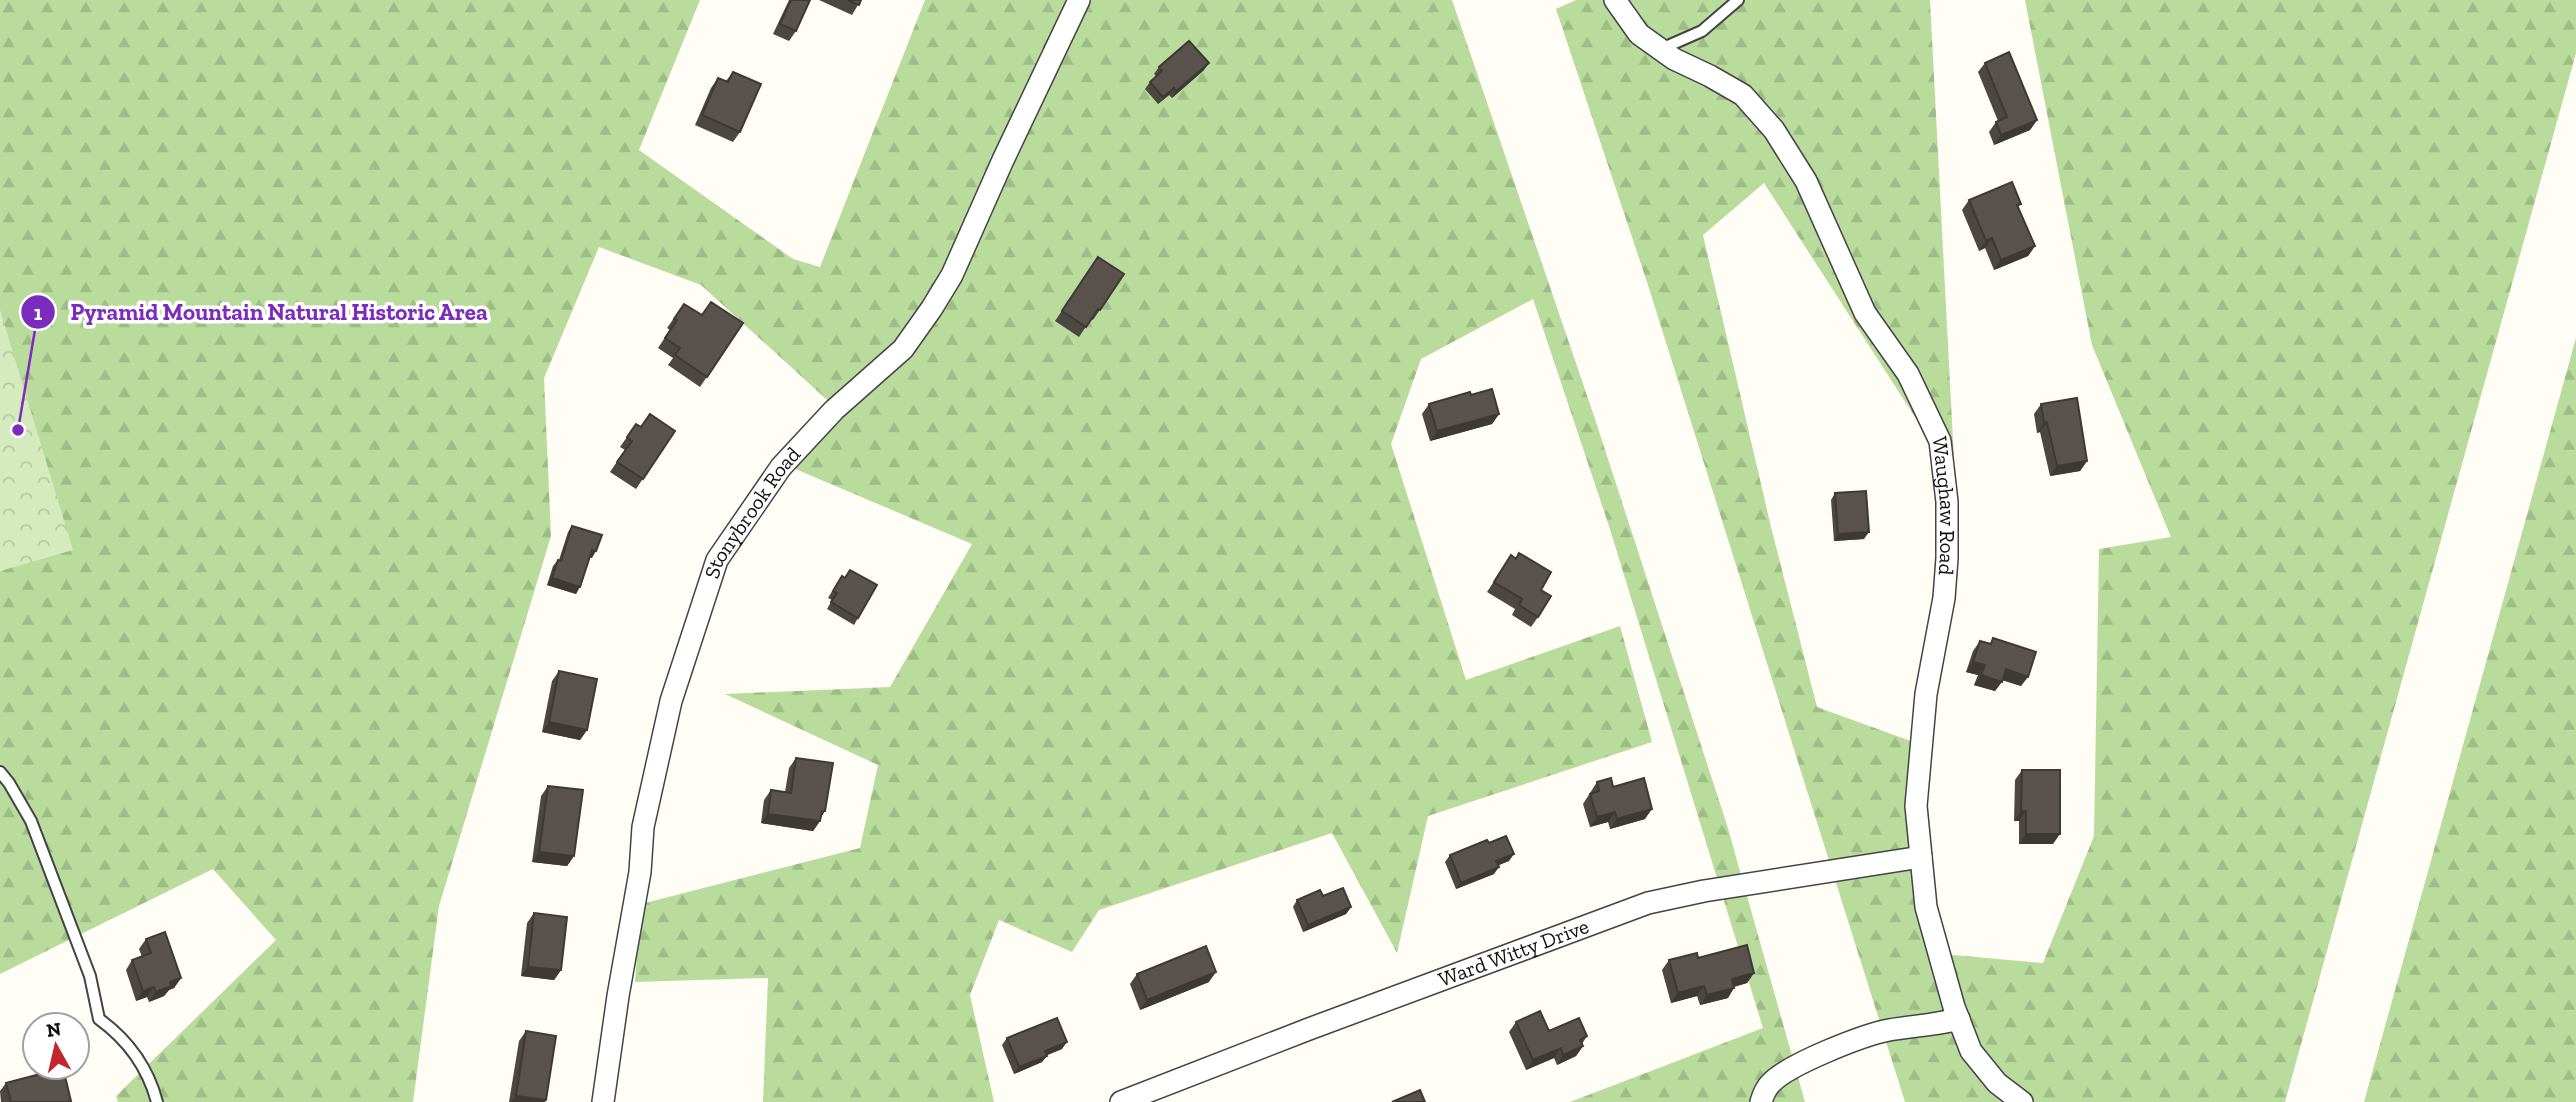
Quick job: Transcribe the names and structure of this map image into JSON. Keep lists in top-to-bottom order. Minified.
{"streets":{"street":["Waughaw Road","Stonybrook Road","Ward Witty Drive"]},"crossings":[["Waughaw Road","Ward Witty Drive"]],"places":["Pyramid Mountain Natural Historic Area"],"north":"top"}
